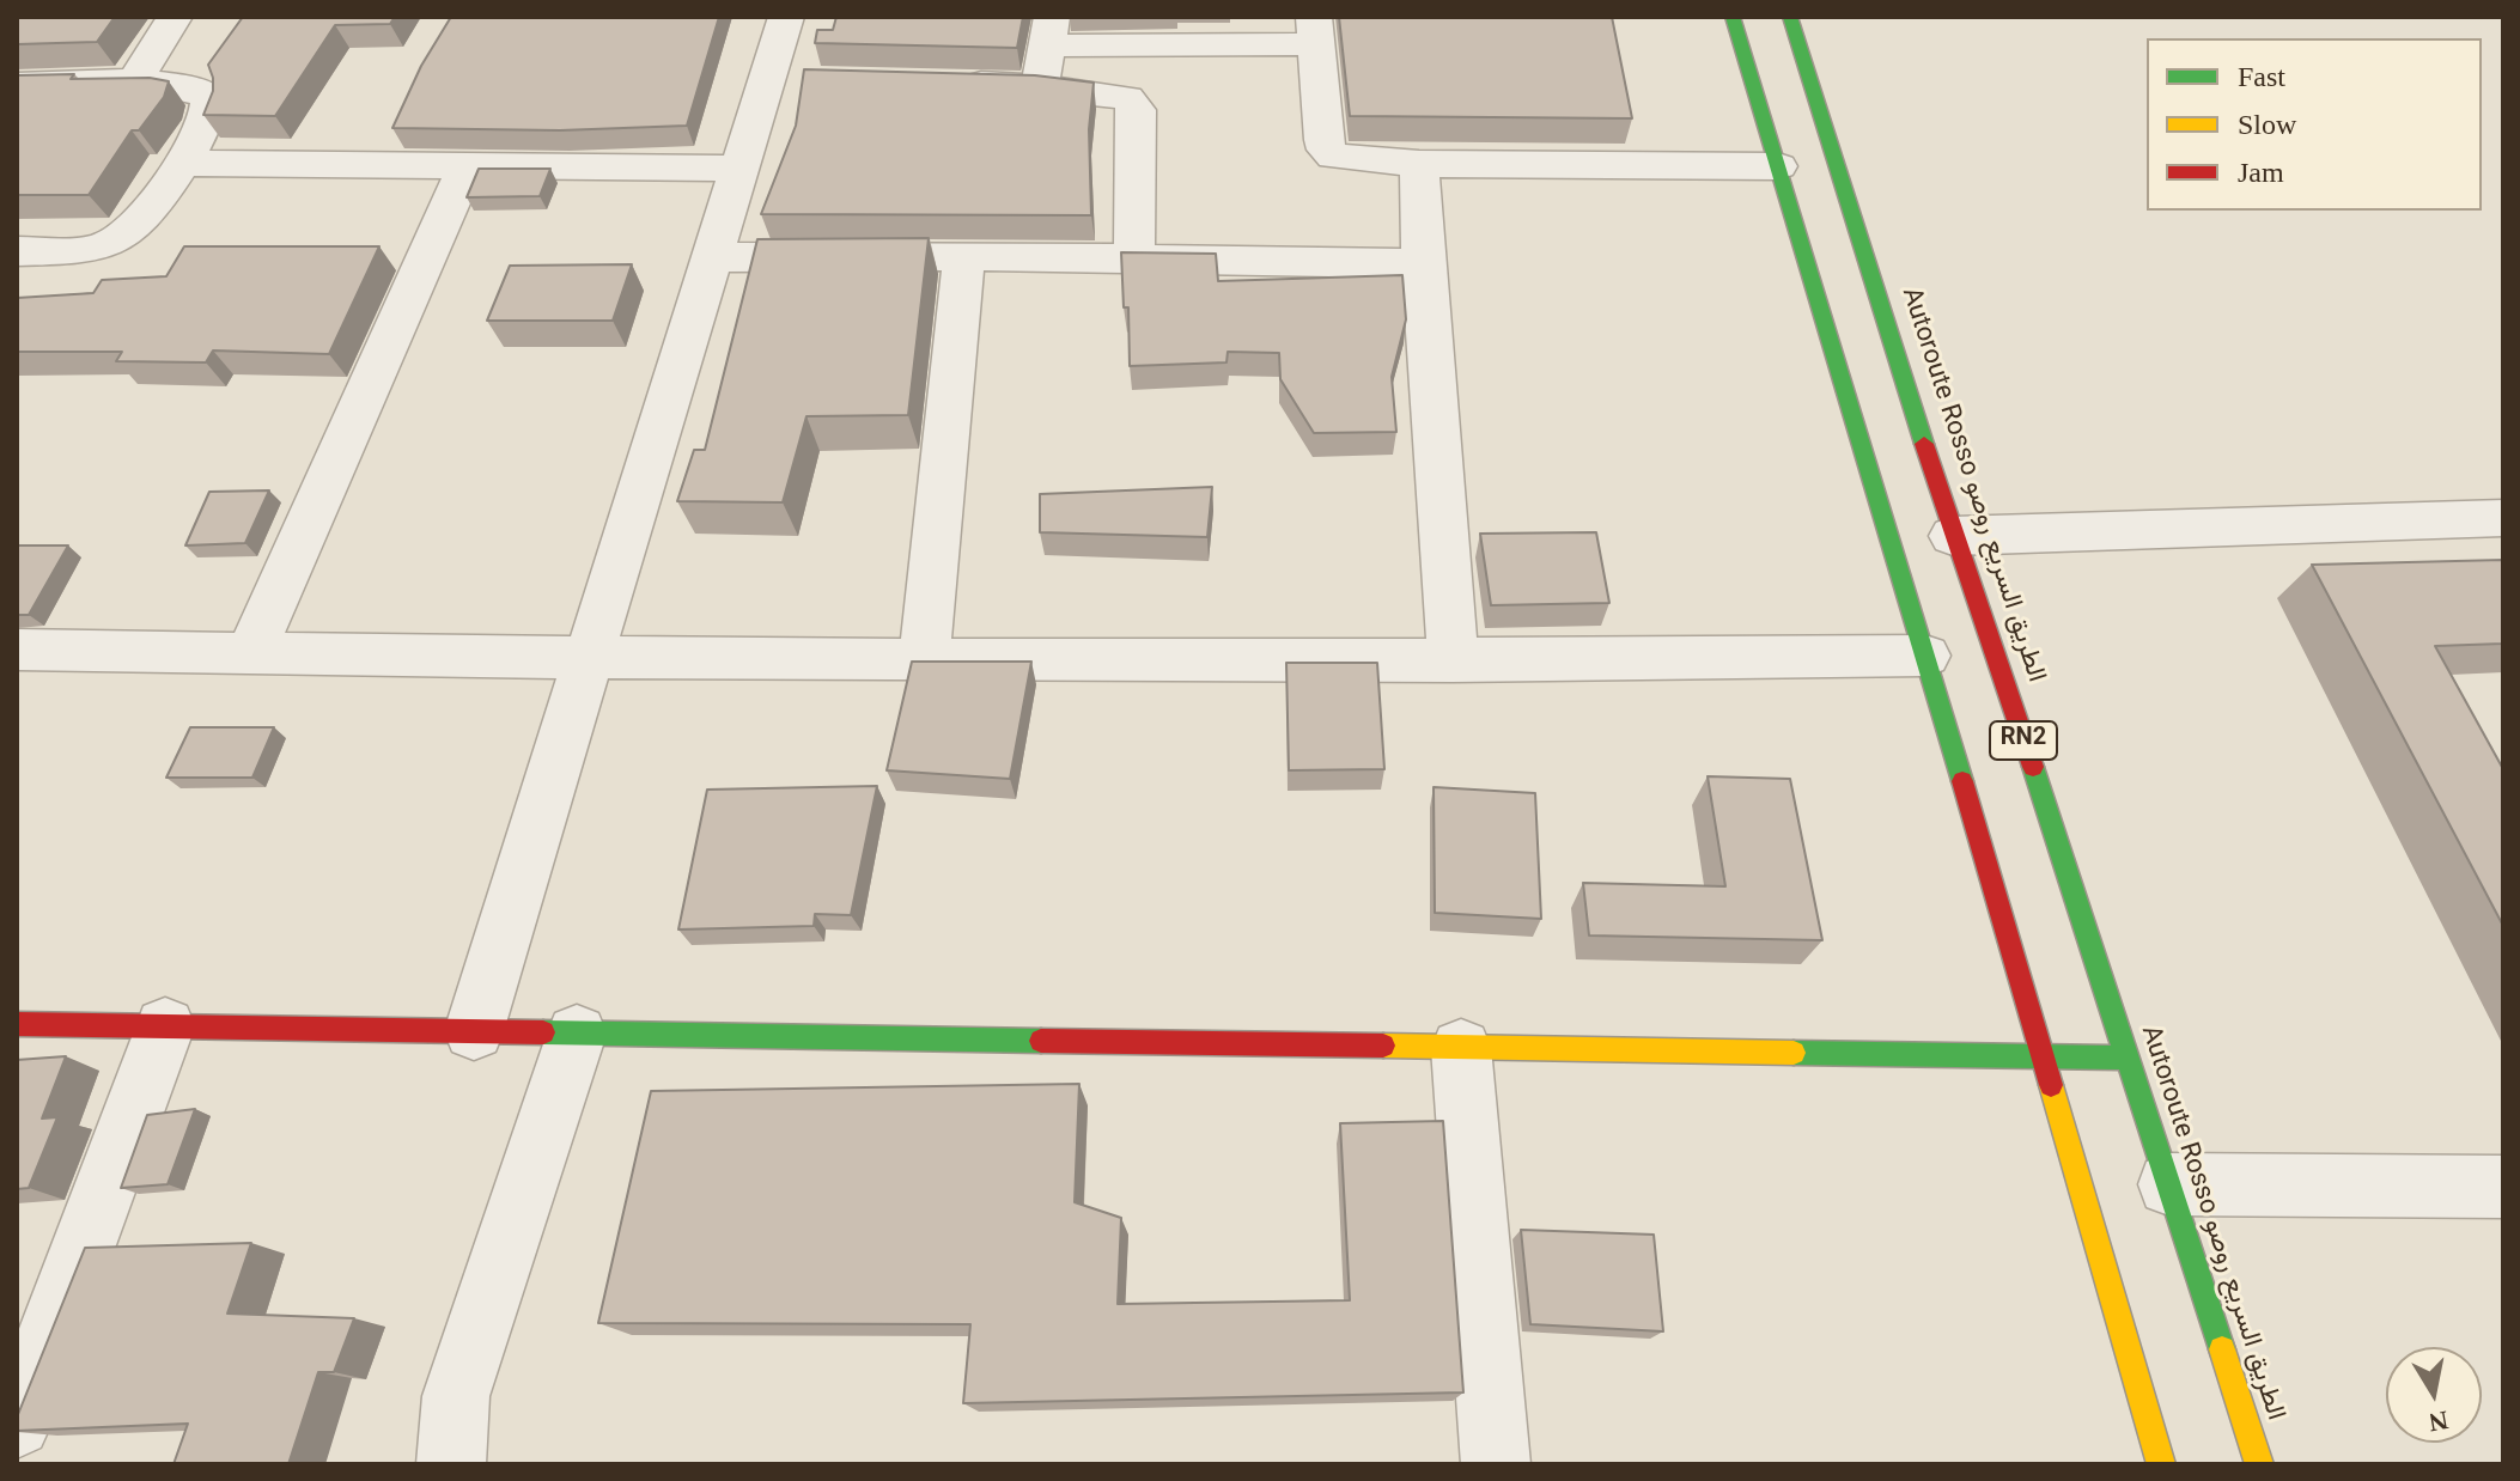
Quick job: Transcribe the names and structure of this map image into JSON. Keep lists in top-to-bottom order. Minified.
{"streets":{"main road":["Autoroute Rosso الطريق السريع روصو","RN2"]},"legend":["Fast","Slow","Jam"],"north":"bottom"}
